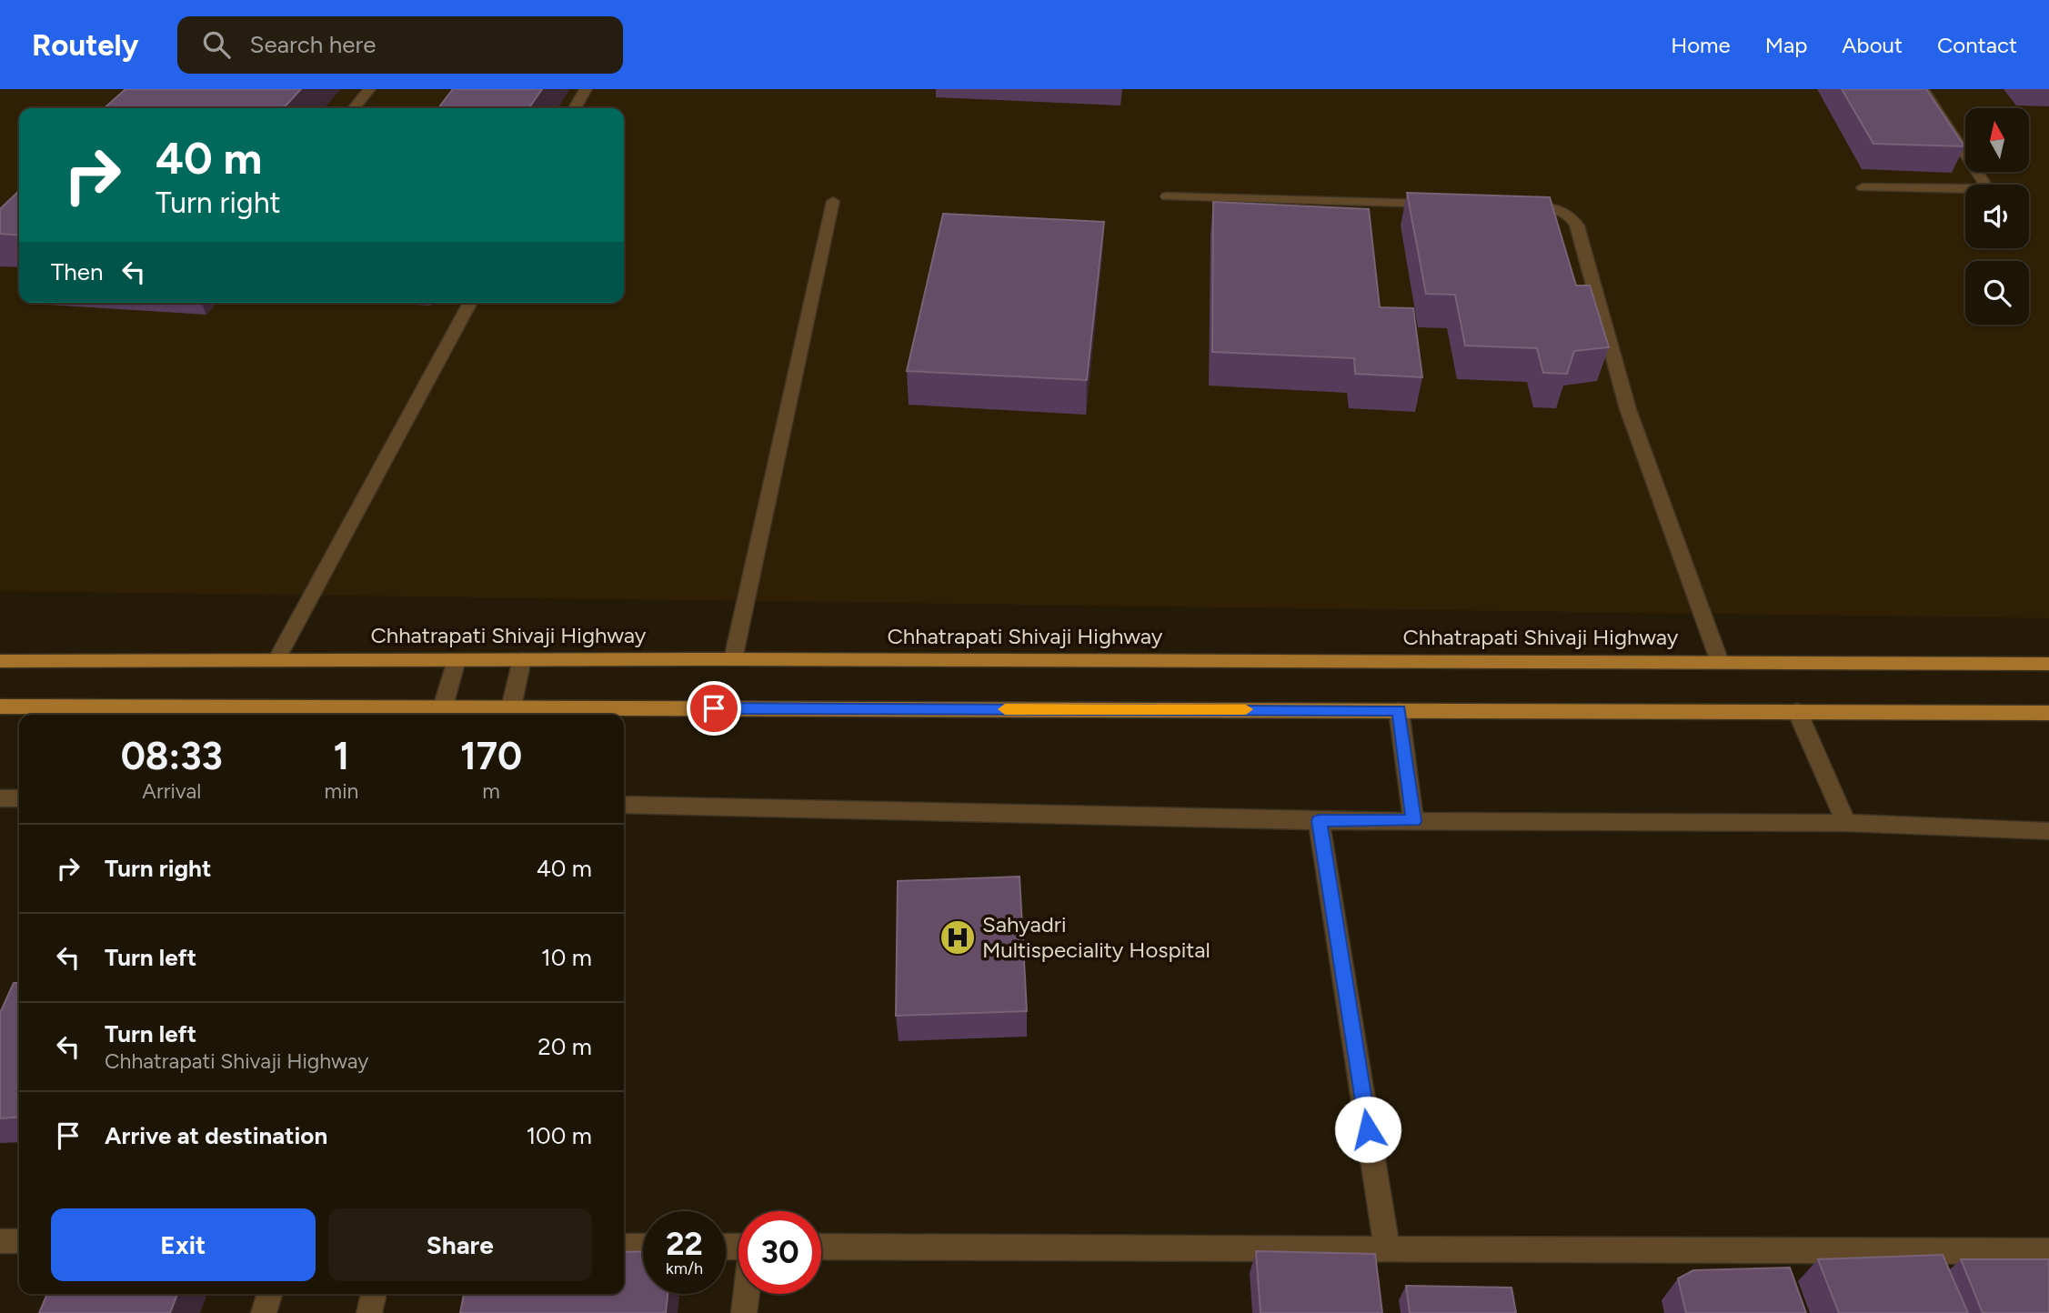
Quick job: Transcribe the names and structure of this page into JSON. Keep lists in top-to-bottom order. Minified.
{"streets":{"main road":["Chhatrapati Shivaji Highway"]},"places":{"hospital":["Sahyadri Multispeciality Hospital"]},"north":"top","page":{"header":"Routely","search":"Search here","nav":["Home","Map","About","Contact"],"turn":["40 m","Turn right"],"then":"Then","eta":["08:33","Arrival","1","min","170","m"],"list":[{"name":"Turn right","value":"40 m"},{"name":"Turn left","value":"10 m"},{"name":"Turn left","note":"Chhatrapati Shivaji Highway","value":"20 m"},{"name":"Arrive at destination","value":"100 m"}],"buttons":["Exit","Share"],"speed":"22 km/h","limit":"30"}}
